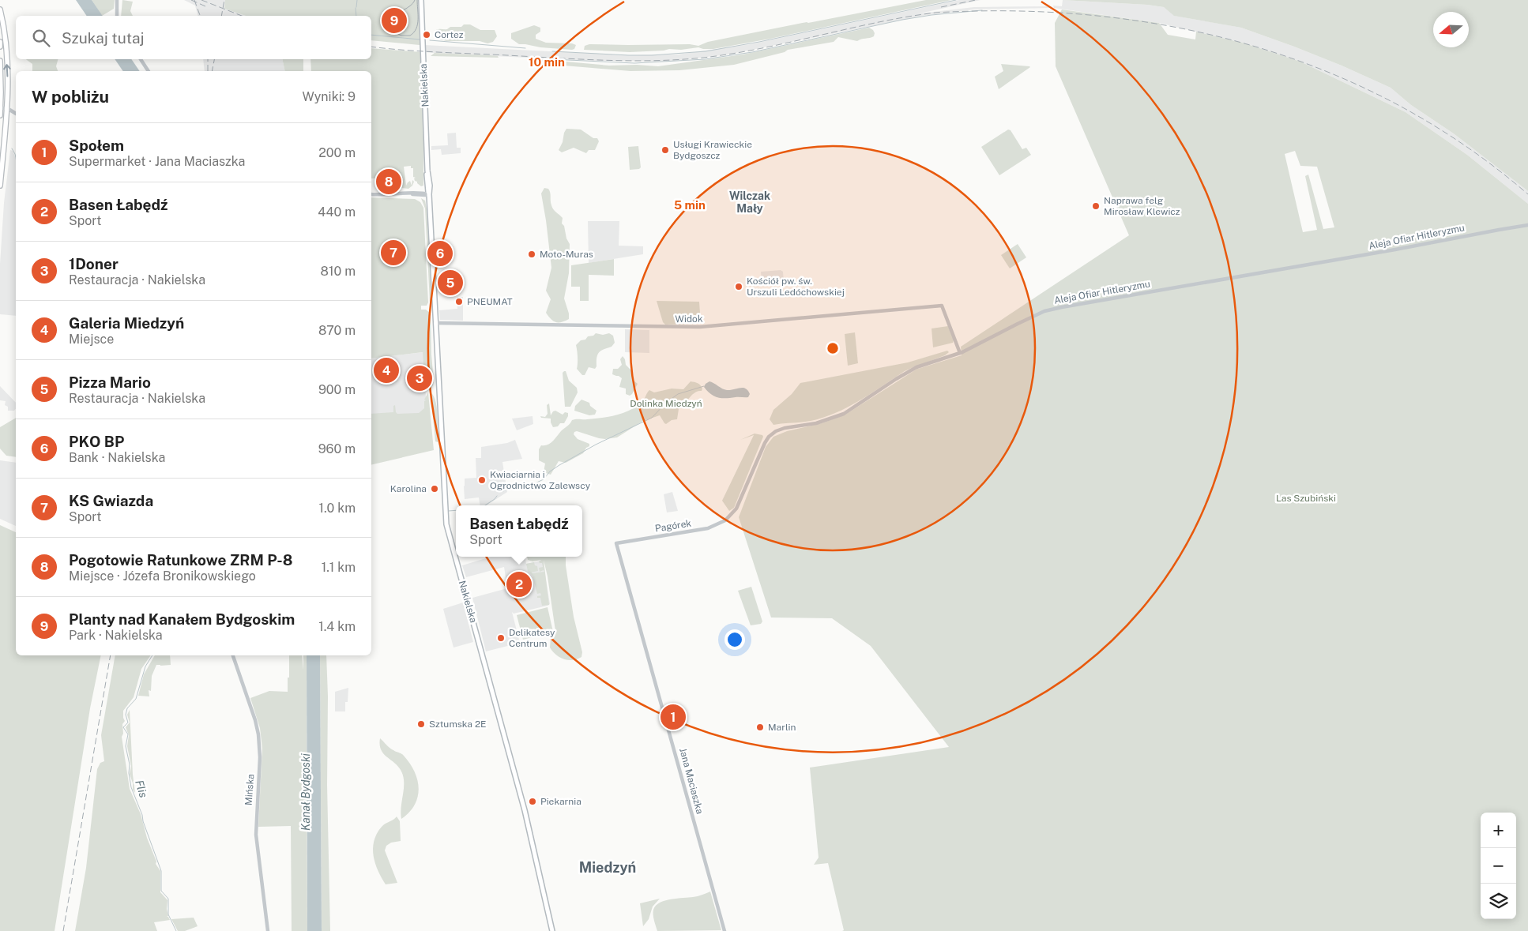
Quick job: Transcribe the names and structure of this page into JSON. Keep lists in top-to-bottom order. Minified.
{"streets":{"main road":["Nakielska"],"street":["Aleja Ofiar Hitleryzmu","Widok","Pagórek","Jana Maciaszka","Mińska"]},"crossings":[["Nakielska","Widok"],["Aleja Ofiar Hitleryzmu","Widok"],["Aleja Ofiar Hitleryzmu","Pagórek"],["Pagórek","Jana Maciaszka"]],"districts":["Wilczak Mały","Miedzyń"],"water":["Flis","Kanał Bydgoski"],"parks":["Dolinka Miedzyń","Las Szubiński"],"places":["Cortez","Usługi Krawieckie Bydgoszcz","Naprawa felg Mirosław Klewicz","Moto-Muras","Kościół pw. św. Urszuli Ledóchowskiej","PNEUMAT","Kwiaciarnia i Ogrodnictwo Zalewscy","Karolina","Delikatesy Centrum","Sztumska 2E","Marlin","Piekarnia"],"north":"left","page":{"pins":["9","8","7","6","5","4","3","2","1"],"search":"Szukaj tutaj","heading":["W pobliżu","Wyniki: 9"],"list":[{"mark":"1","name":"Społem","note":"Supermarket · Jana Maciaszka","value":"200 m"},{"mark":"2","name":"Basen Łabędź","note":"Sport","value":"440 m"},{"mark":"3","name":"1Doner","note":"Restauracja · Nakielska","value":"810 m"},{"mark":"4","name":"Galeria Miedzyń","note":"Miejsce","value":"870 m"},{"mark":"5","name":"Pizza Mario","note":"Restauracja · Nakielska","value":"900 m"},{"mark":"6","name":"PKO BP","note":"Bank · Nakielska","value":"960 m"},{"mark":"7","name":"KS Gwiazda","note":"Sport","value":"1.0 km"},{"mark":"8","name":"Pogotowie Ratunkowe ZRM P-8","note":"Miejsce · Józefa Bronikowskiego","value":"1.1 km"},{"mark":"9","name":"Planty nad Kanałem Bydgoskim","note":"Park · Nakielska","value":"1.4 km"}],"popup":["Basen Łabędź","Sport"],"map_buttons":["+","−"]},"rings":["10 min","5 min"]}
